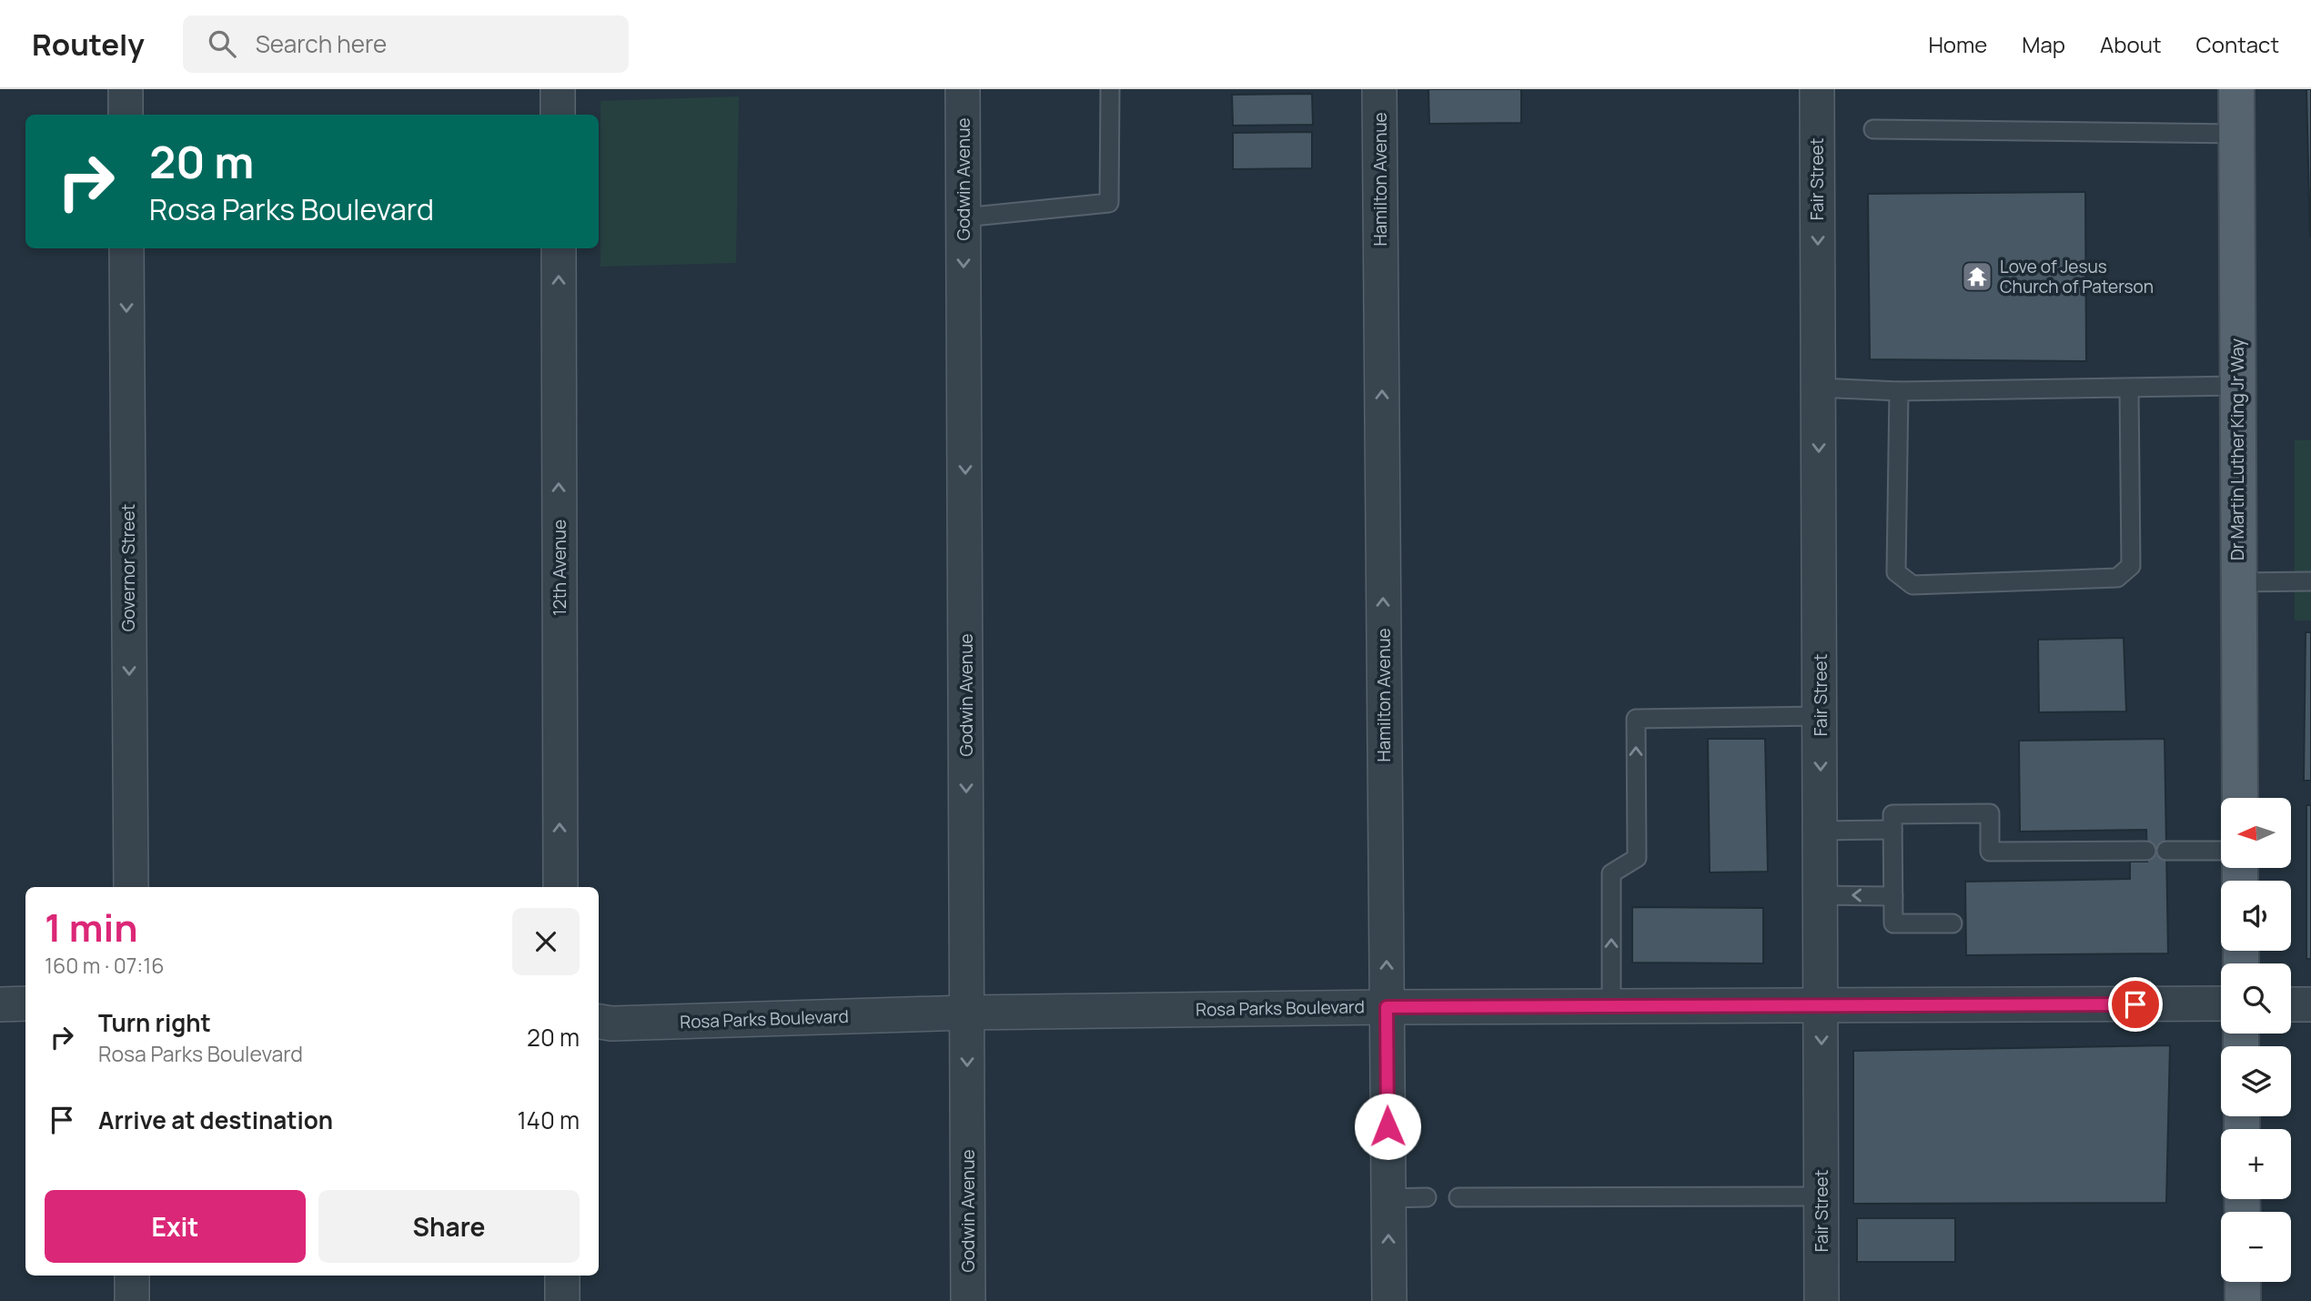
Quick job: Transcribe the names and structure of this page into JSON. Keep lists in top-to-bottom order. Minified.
{"streets":{"main road":["Dr Martin Luther King Jr Way"],"street":["Godwin Avenue","Hamilton Avenue","Fair Street","Governor Street","12th Avenue","Rosa Parks Boulevard"]},"crossings":[["Godwin Avenue","Rosa Parks Boulevard"],["Hamilton Avenue","Rosa Parks Boulevard"],["Fair Street","Rosa Parks Boulevard"]],"one_way":["Godwin Avenue","Hamilton Avenue","Fair Street","Governor Street","12th Avenue"],"places":{"temple":["Love of Jesus Church of Paterson"]},"north":"left","page":{"header":"Routely","search":"Search here","nav":["Home","Map","About","Contact"],"turn":["20 m","Rosa Parks Boulevard"],"map_buttons":["+","−"],"heading":["1 min","160 m · 07:16"],"list":[{"name":"Turn right","note":"Rosa Parks Boulevard","value":"20 m"},{"name":"Arrive at destination","value":"140 m"}],"buttons":["Exit","Share"]}}
